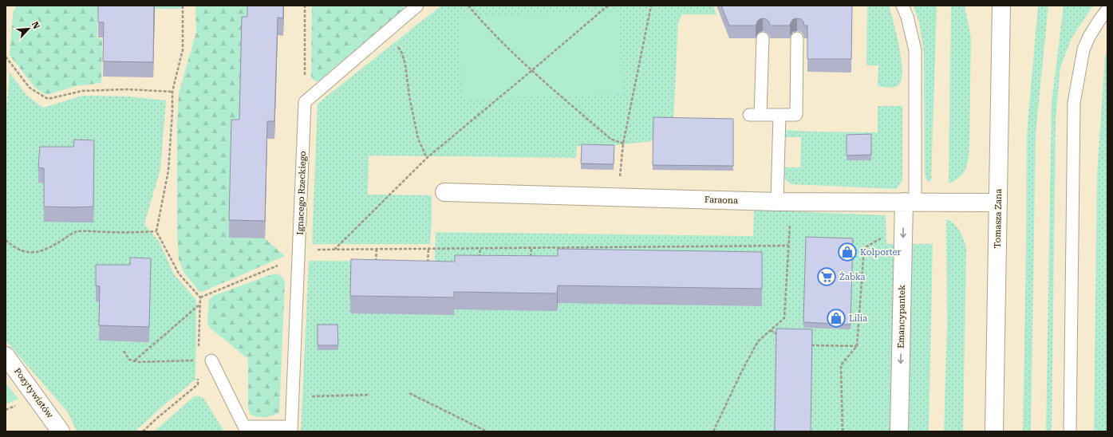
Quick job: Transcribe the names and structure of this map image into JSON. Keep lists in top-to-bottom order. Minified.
{"streets":{"street":["Faraona","Tomasza Zana","Emancypantek","Pozytywistów"],"lane":["Ignacego Rzeckiego"]},"crossings":[["Faraona","Tomasza Zana"],["Faraona","Emancypantek"]],"one_way":["Emancypantek"],"places":{"shop":["Kolporter","Lilia"],"supermarket":["Żabka"]},"north":"top right"}
